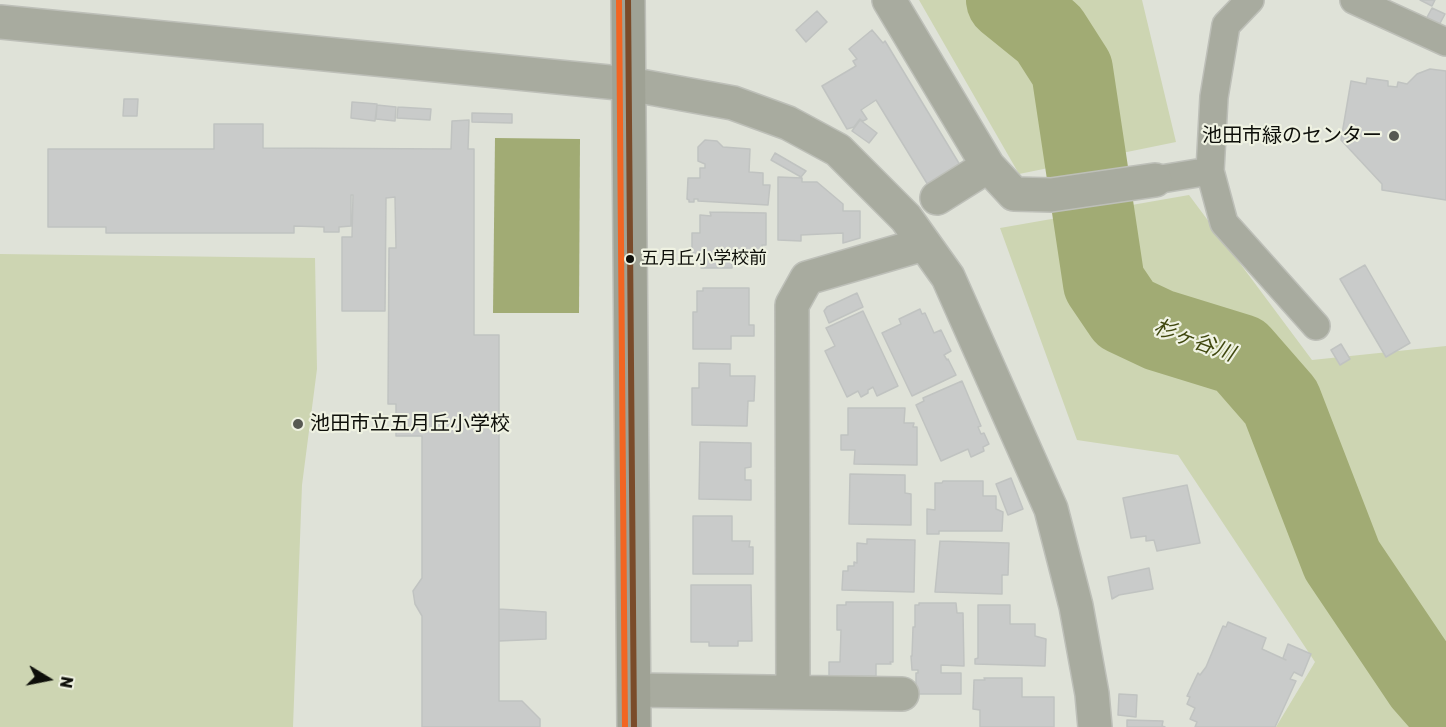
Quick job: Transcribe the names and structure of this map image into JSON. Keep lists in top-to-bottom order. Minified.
{"water":["杉ヶ谷川"],"places":["池田市緑のセンター","五月丘小学校前","池田市立五月丘小学校"],"north":"right"}
